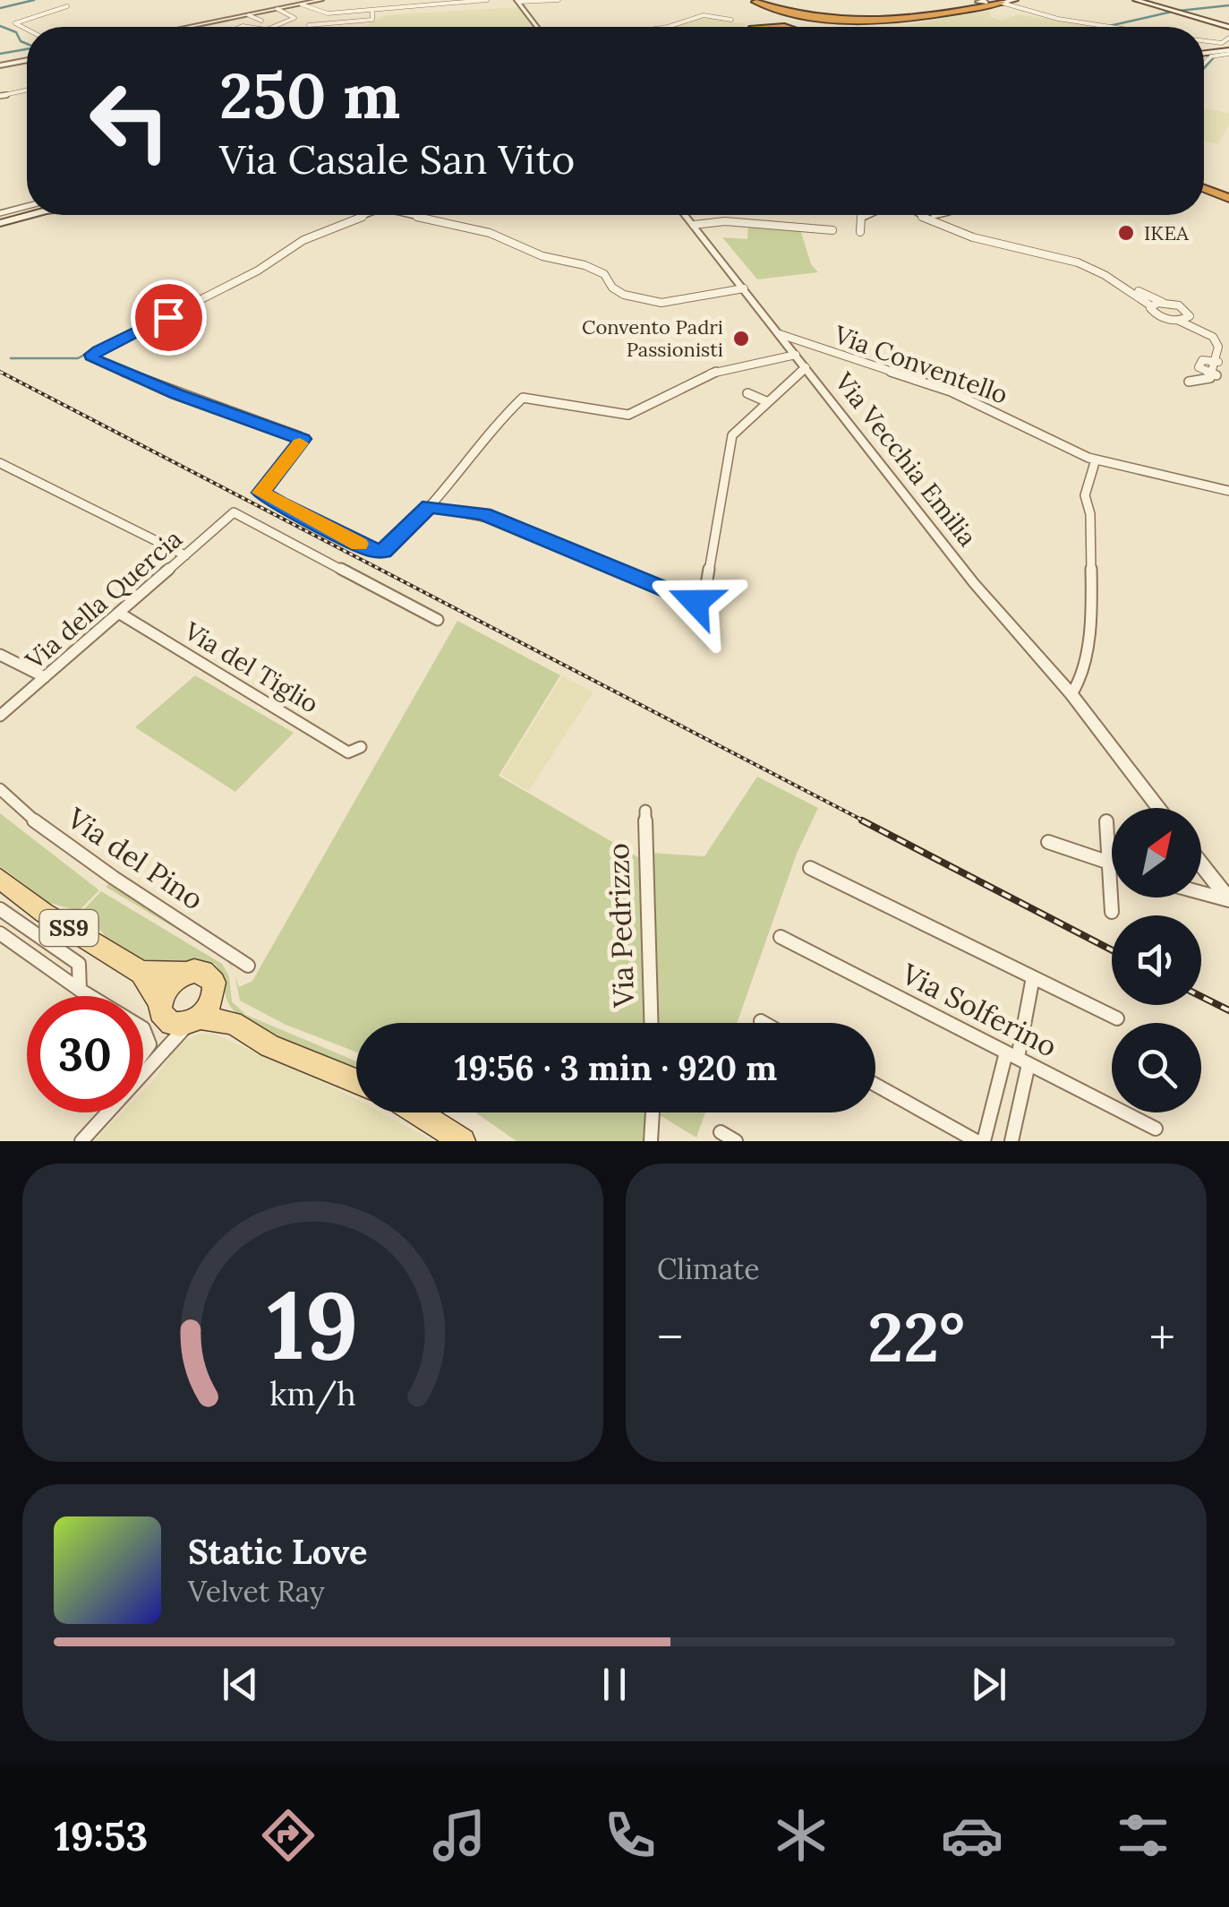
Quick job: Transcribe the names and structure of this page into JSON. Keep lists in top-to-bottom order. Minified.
{"streets":{"main road":["SS9"],"street":["Via Conventello","Via Vecchia Emilia","Via della Quercia","Via del Tiglio","Via del Pino","Via Pedrizzo","Via Solferino"]},"crossings":[["Via Conventello","Via Vecchia Emilia"],["Via della Quercia","Via del Tiglio"]],"places":["IKEA","Convento Padri Passionisti"],"north":"top right","page":{"turn":["250 m","Via Casale San Vito"],"limit":"30","trip":"19:56 · 3 min · 920 m","tile":"Climate","heat":["−","22°","+"],"song":["Static Love","Velvet Ray"],"tabs":"19:53","gauge":["19","km/h"]}}
